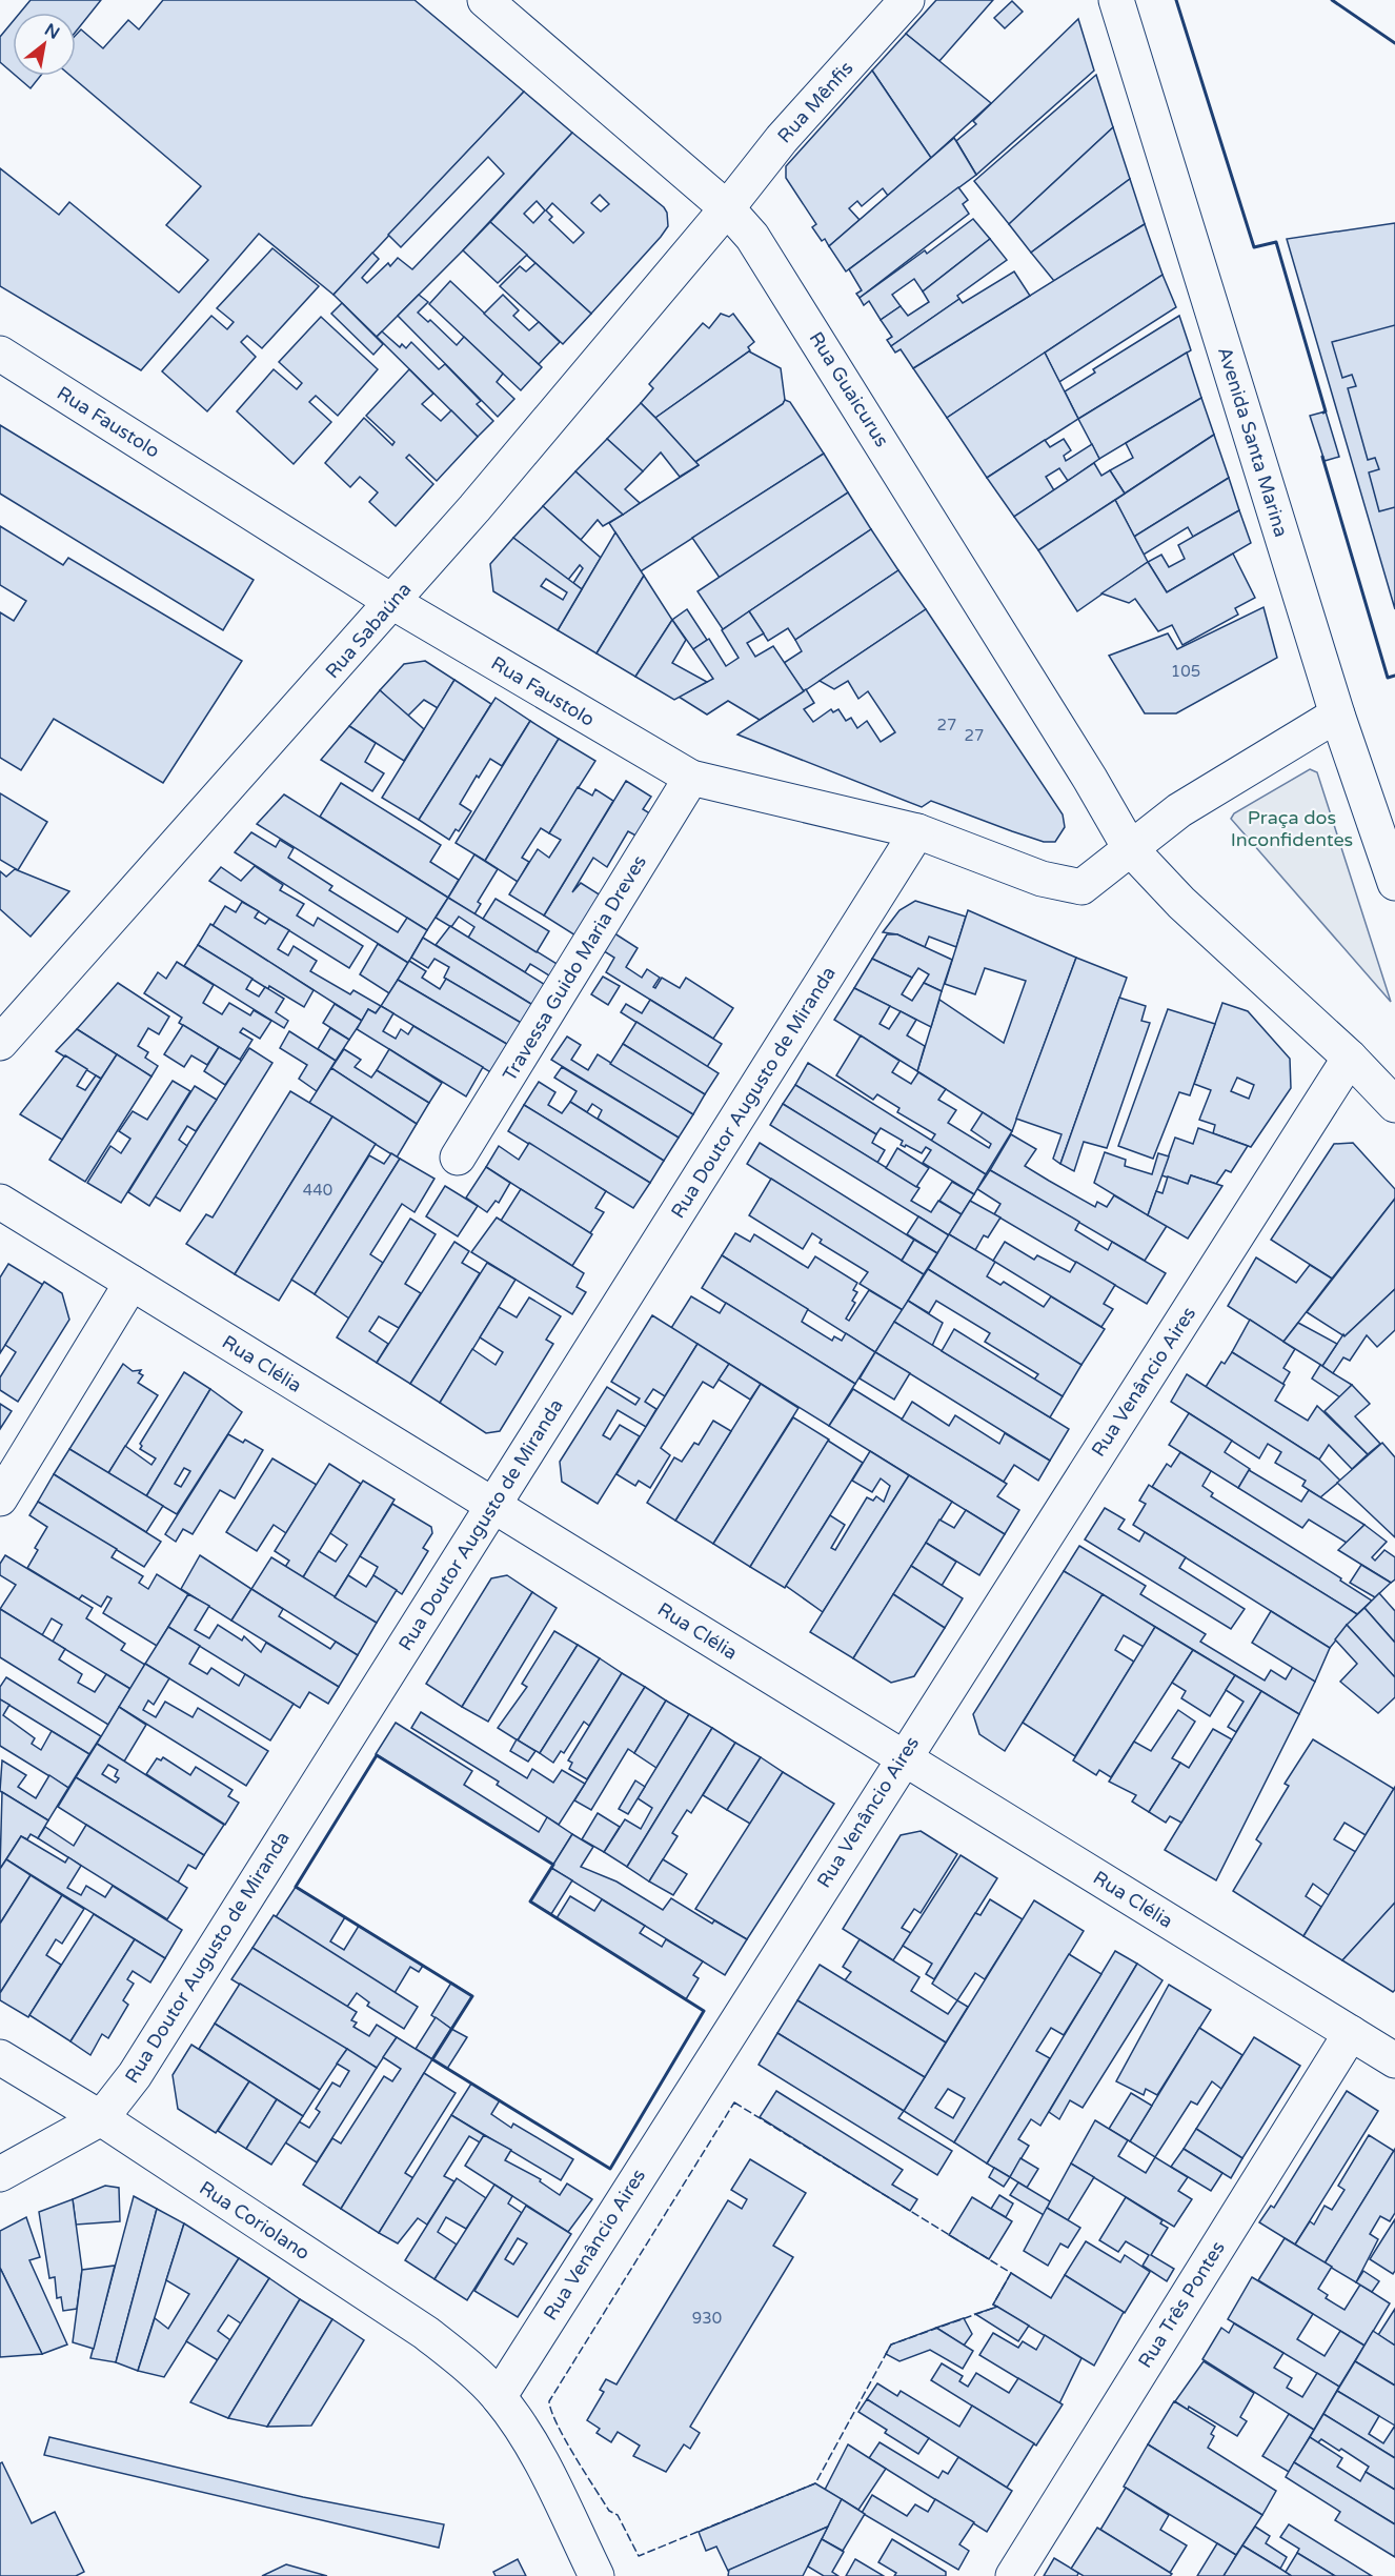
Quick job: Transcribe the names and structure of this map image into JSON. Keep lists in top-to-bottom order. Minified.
{"streets":{"street":["Rua Mênfis","Rua Guaicurus","Rua Faustolo","Avenida Santa Marina","Rua Sabaúna","Travessa Guido Maria Dreves","Rua Doutor Augusto de Miranda","Rua Clélia","Rua Venâncio Aires","Rua Coriolano","Rua Três Pontes"]},"crossings":[["Rua Mênfis","Rua Guaicurus"],["Rua Mênfis","Rua Sabaúna"],["Rua Guaicurus","Rua Faustolo"],["Rua Guaicurus","Rua Sabaúna"],["Rua Faustolo","Rua Sabaúna"],["Rua Faustolo","Travessa Guido Maria Dreves"],["Rua Faustolo","Rua Doutor Augusto de Miranda"],["Rua Doutor Augusto de Miranda","Rua Clélia"],["Rua Doutor Augusto de Miranda","Rua Coriolano"],["Rua Clélia","Rua Venâncio Aires"],["Rua Clélia","Rua Três Pontes"],["Rua Venâncio Aires","Rua Coriolano"]],"parks":["Praça dos Inconfidentes"],"house_numbers":["105","27","27","440","930"],"north":"top right"}
